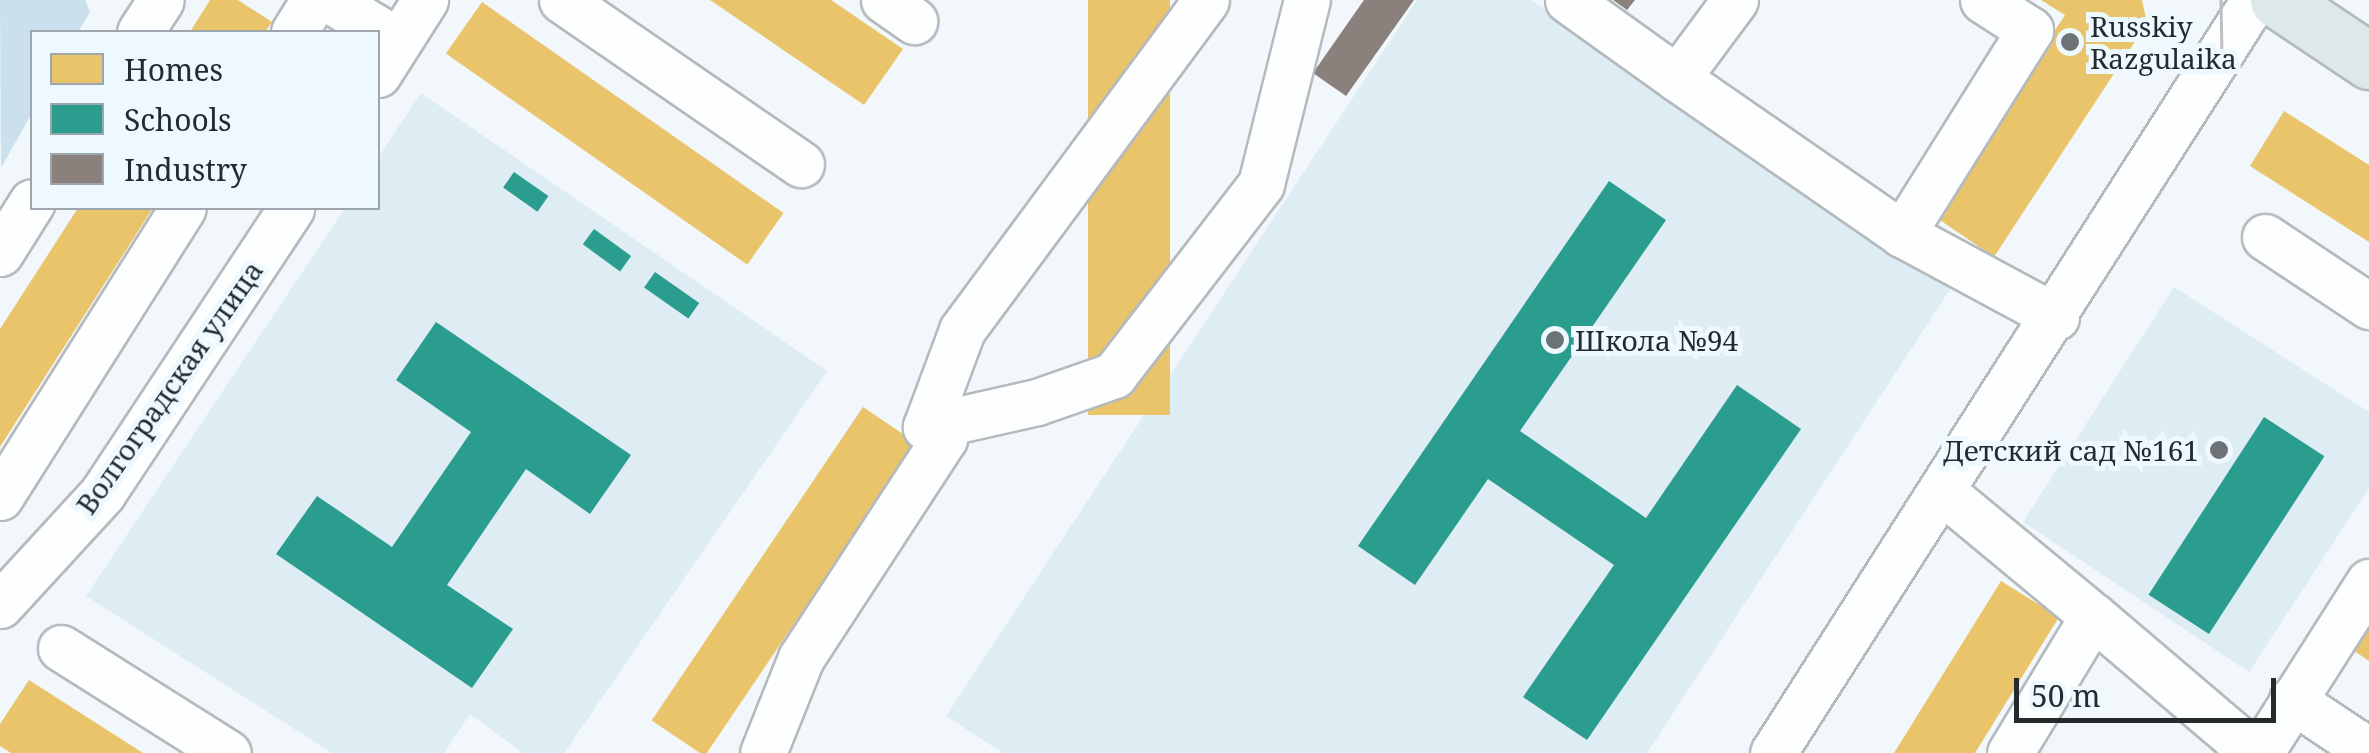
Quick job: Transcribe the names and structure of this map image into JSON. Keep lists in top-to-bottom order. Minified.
{"streets":{"street":["Волгоградская улица"]},"places":["Russkiy Razgulaika","Школа №94","Детский сад №161"],"legend":["Homes","Schools","Industry"],"scale_bar":"50 m"}
